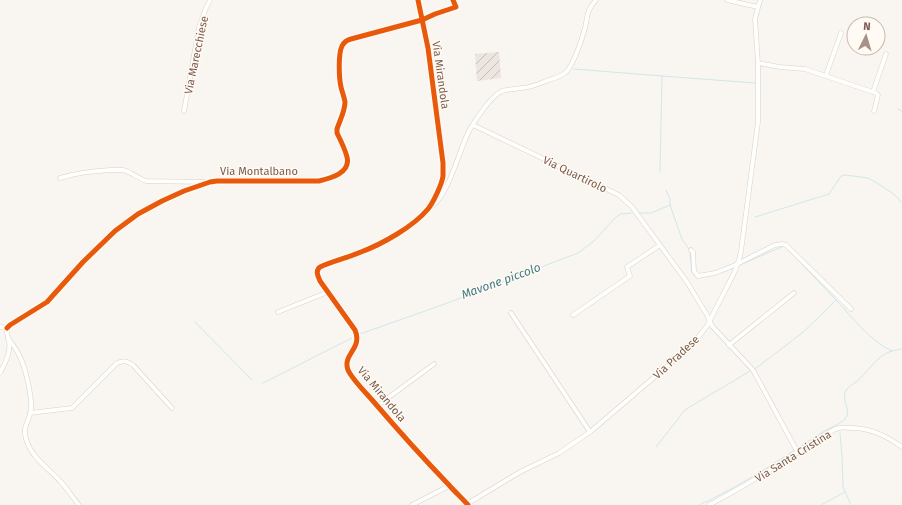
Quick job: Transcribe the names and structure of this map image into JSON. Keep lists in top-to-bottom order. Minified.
{"streets":{"street":["Via Marecchiese","Via Mirandola","Via Montalbano","Via Quartirolo","Via Pradese","Via Santa Cristina"]},"crossings":[["Via Mirandola","Via Montalbano"],["Via Mirandola","Via Pradese"],["Via Quartirolo","Via Pradese"],["Via Quartirolo","Via Santa Cristina"]],"water":["Mavone piccolo"],"north":"top"}
